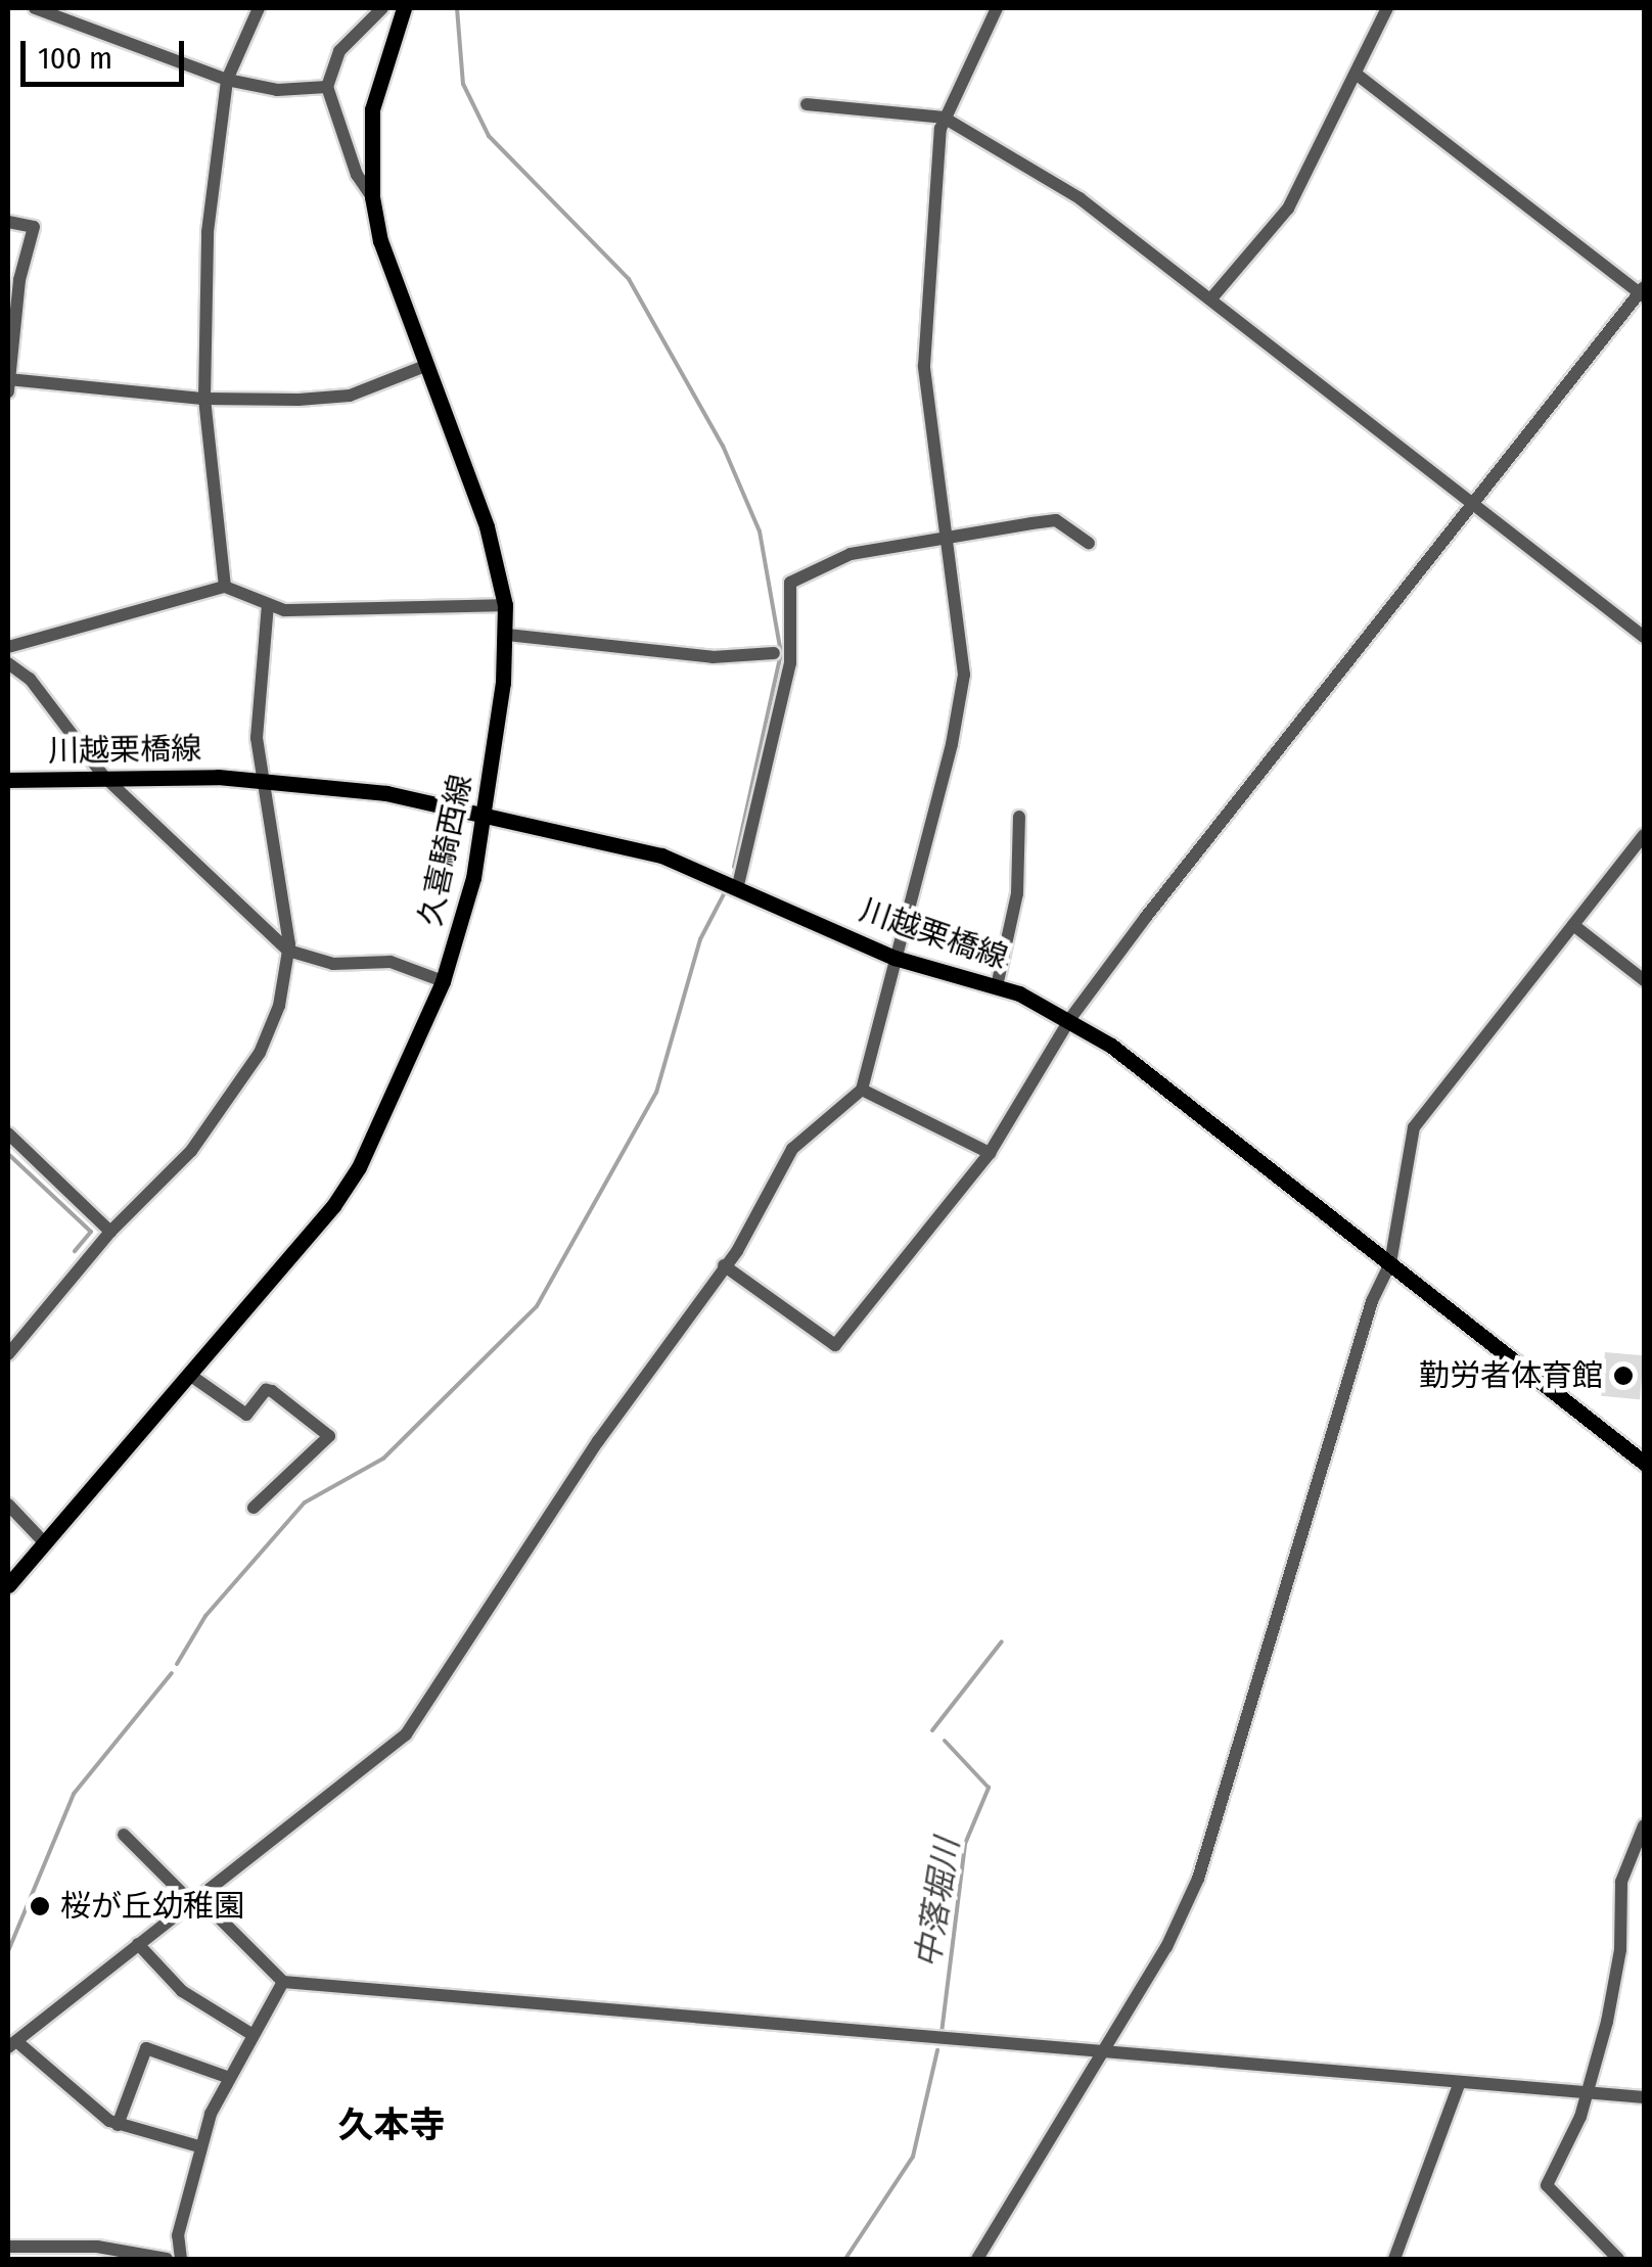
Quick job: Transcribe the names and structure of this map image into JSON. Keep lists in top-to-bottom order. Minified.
{"streets":{"main road":["川越栗橋線","久喜騎西線"]},"crossings":[["川越栗橋線","久喜騎西線"]],"districts":["久本寺"],"water":["中落堀川"],"places":["勤労者体育館","桜が丘幼稚園"],"scale_bar":"100 m"}
